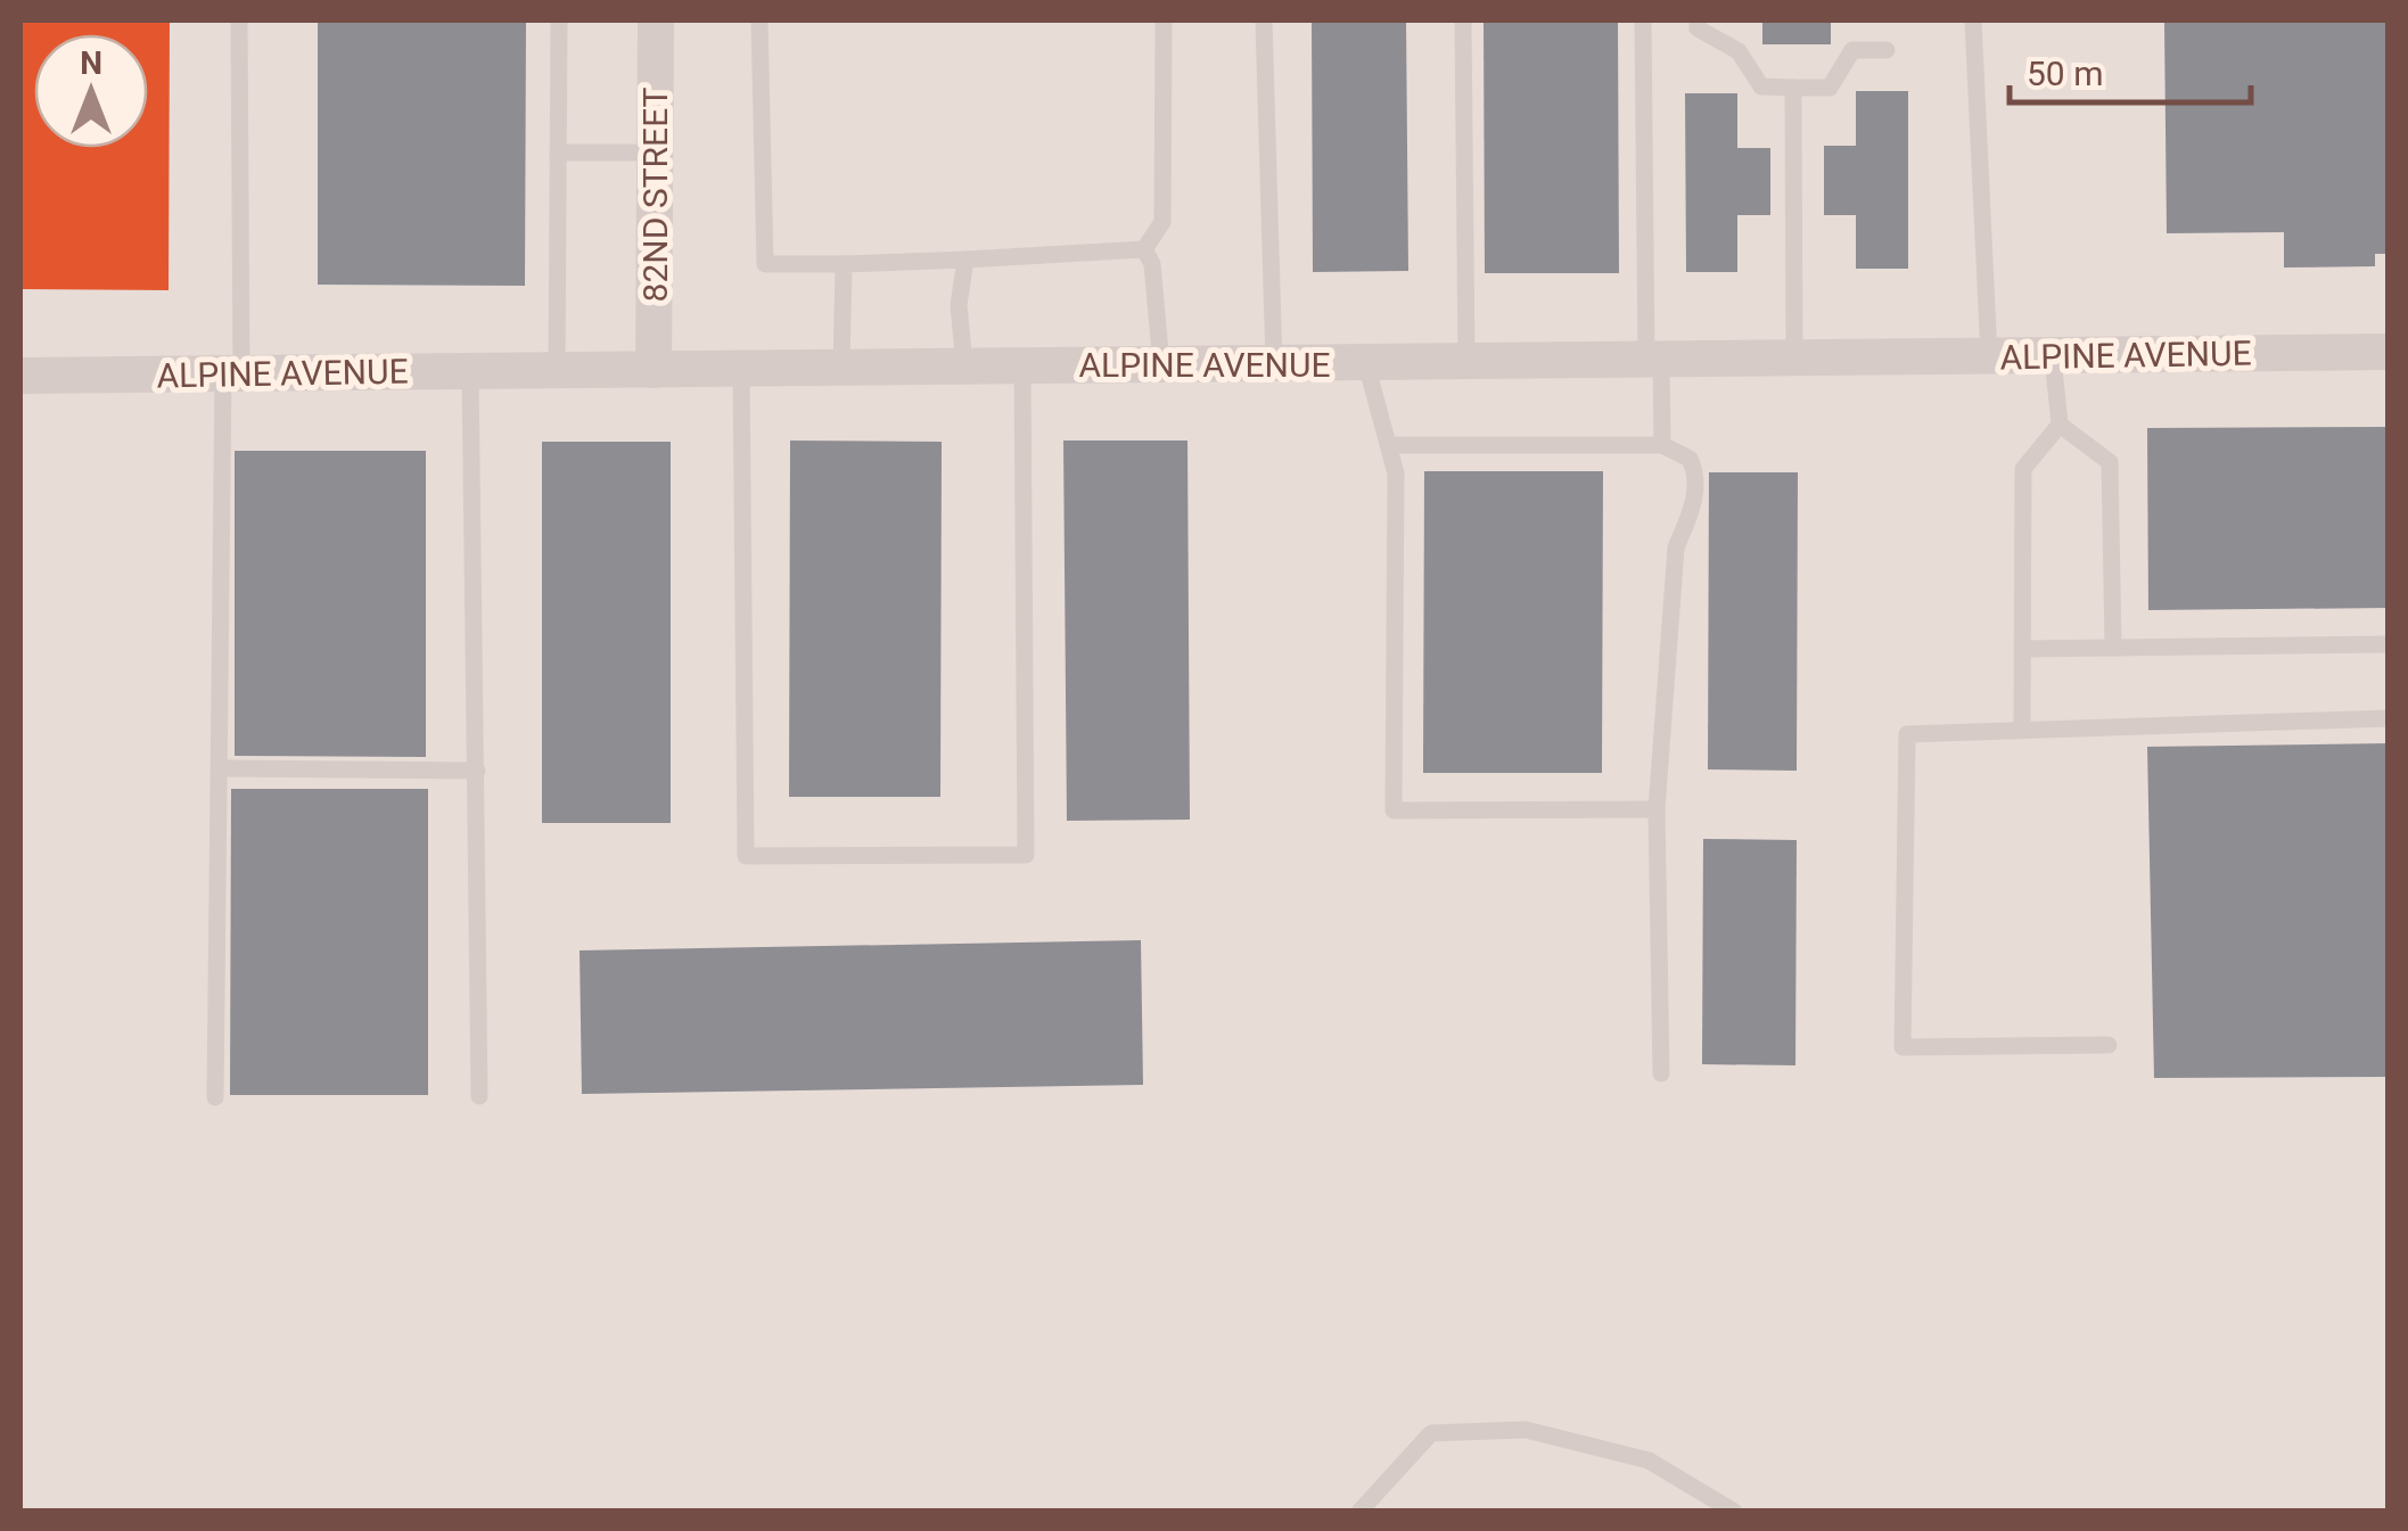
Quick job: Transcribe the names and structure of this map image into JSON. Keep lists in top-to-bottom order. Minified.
{"streets":{"street":["82ND STREET","ALPINE AVENUE"]},"crossings":[["82ND STREET","ALPINE AVENUE"]],"scale_bar":"50 m","north":"top"}
